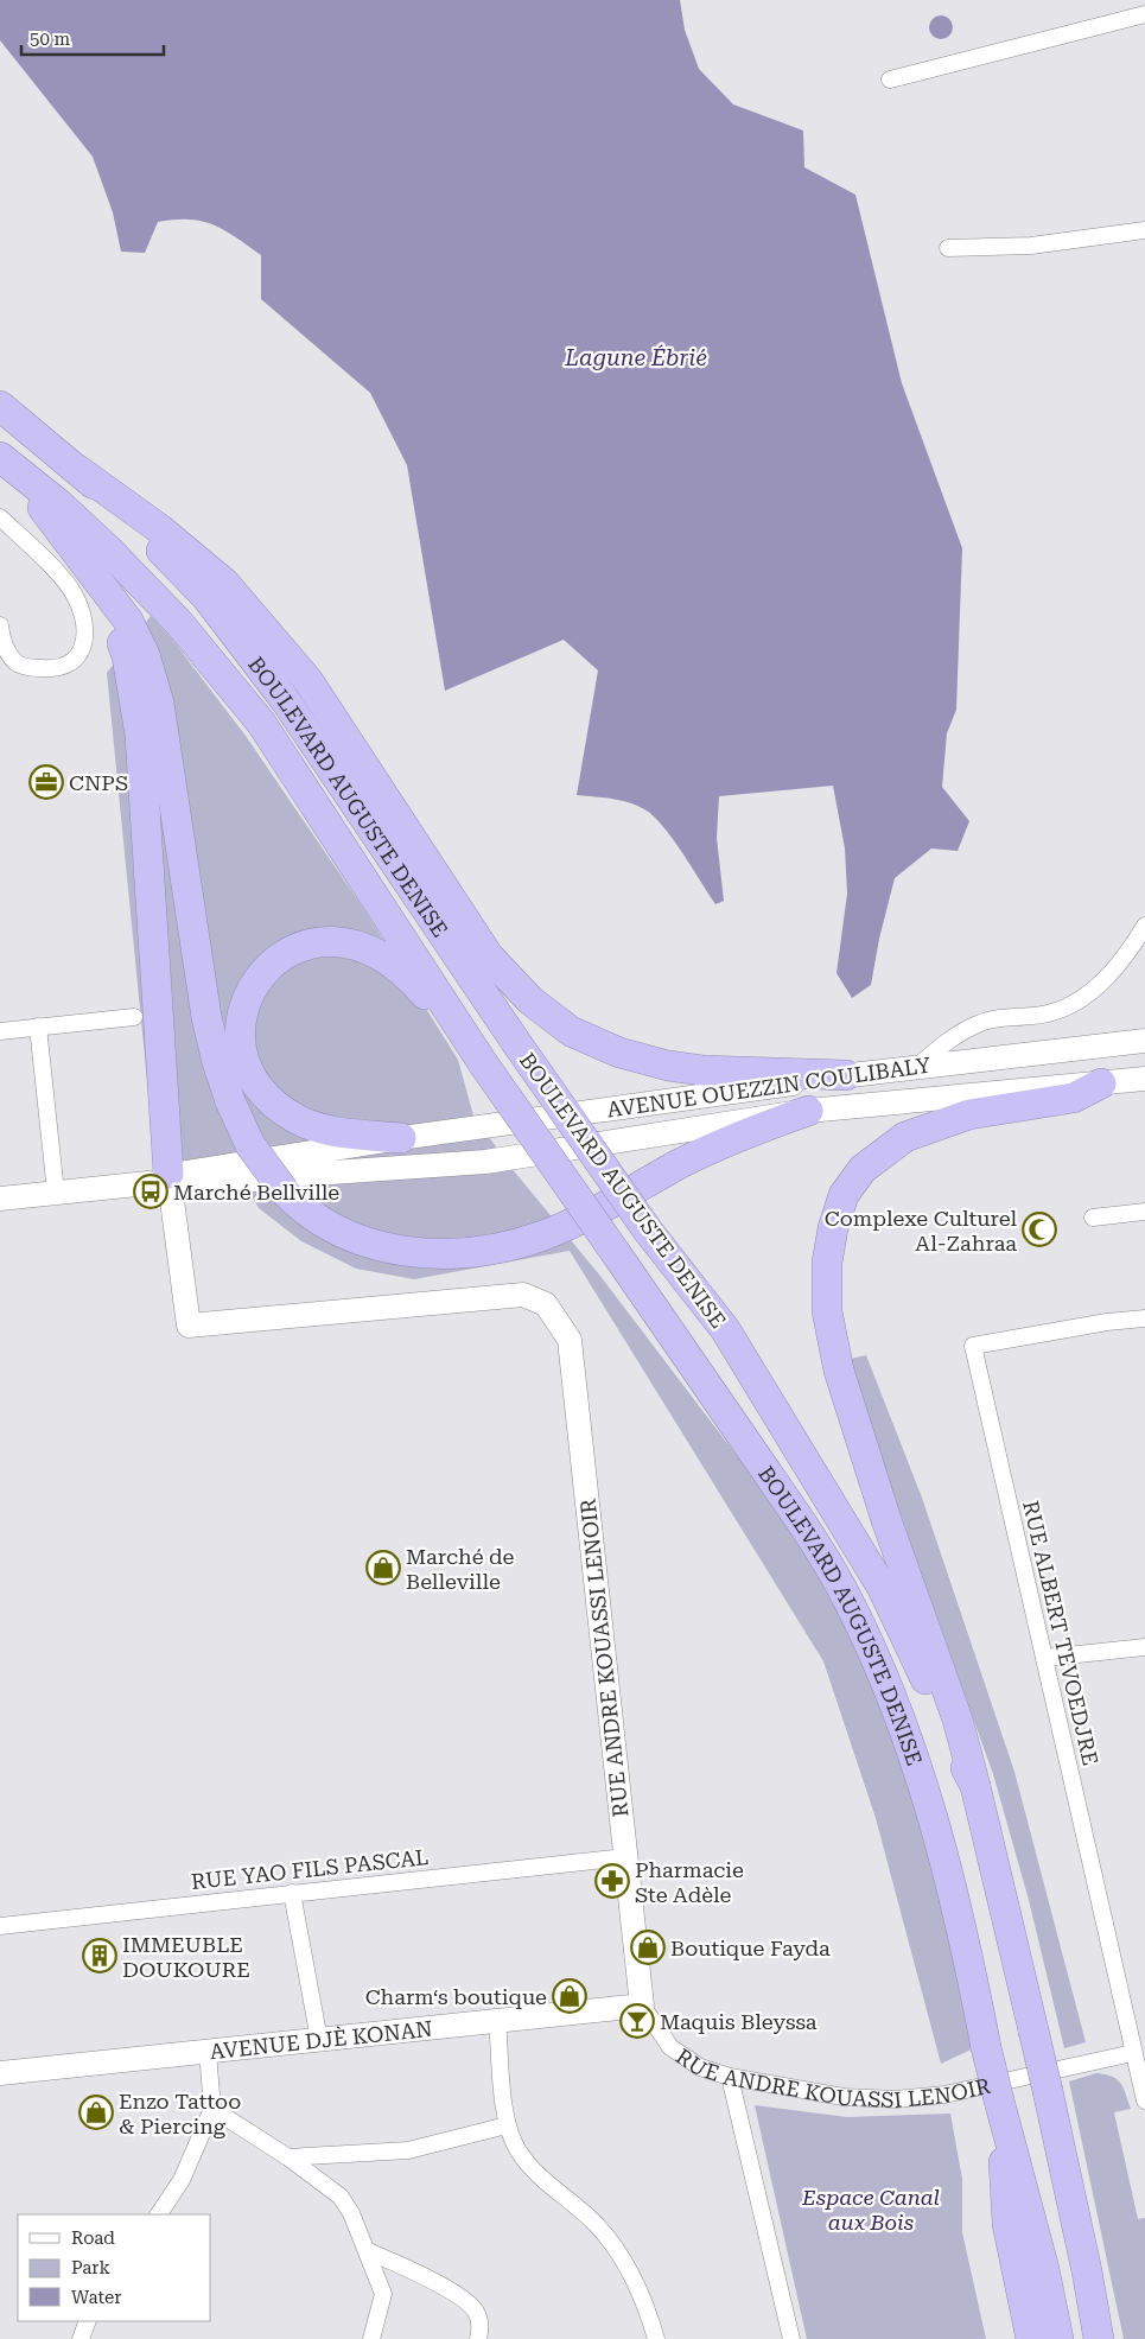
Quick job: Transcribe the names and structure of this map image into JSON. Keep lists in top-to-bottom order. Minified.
{"streets":{"highway":["BOULEVARD AUGUSTE DENISE"],"street":["AVENUE OUEZZIN COULIBALY","RUE ALBERT TEVOEDJRE","RUE ANDRE KOUASSI LENOIR","RUE YAO FILS PASCAL","AVENUE DJÈ KONAN"]},"crossings":[["AVENUE OUEZZIN COULIBALY","RUE ANDRE KOUASSI LENOIR"],["RUE ALBERT TEVOEDJRE","RUE ANDRE KOUASSI LENOIR"],["RUE ANDRE KOUASSI LENOIR","RUE YAO FILS PASCAL"],["RUE ANDRE KOUASSI LENOIR","AVENUE DJÈ KONAN"]],"water":["Lagune Ébrié"],"parks":["Espace Canal aux Bois"],"places":{"office":["CNPS"],"bus stop":["Marché Bellville"],"mosque":["Complexe Culturel Al-Zahraa"],"shop":["Marché de Belleville","Boutique Fayda","Charm‘s boutique","Enzo Tattoo & Piercing"],"pharmacy":["Pharmacie Ste Adèle"],"building":["IMMEUBLE DOUKOURE"],"bar":["Maquis Bleyssa"]},"legend":["Road","Park","Water"],"scale_bar":"50 m"}
